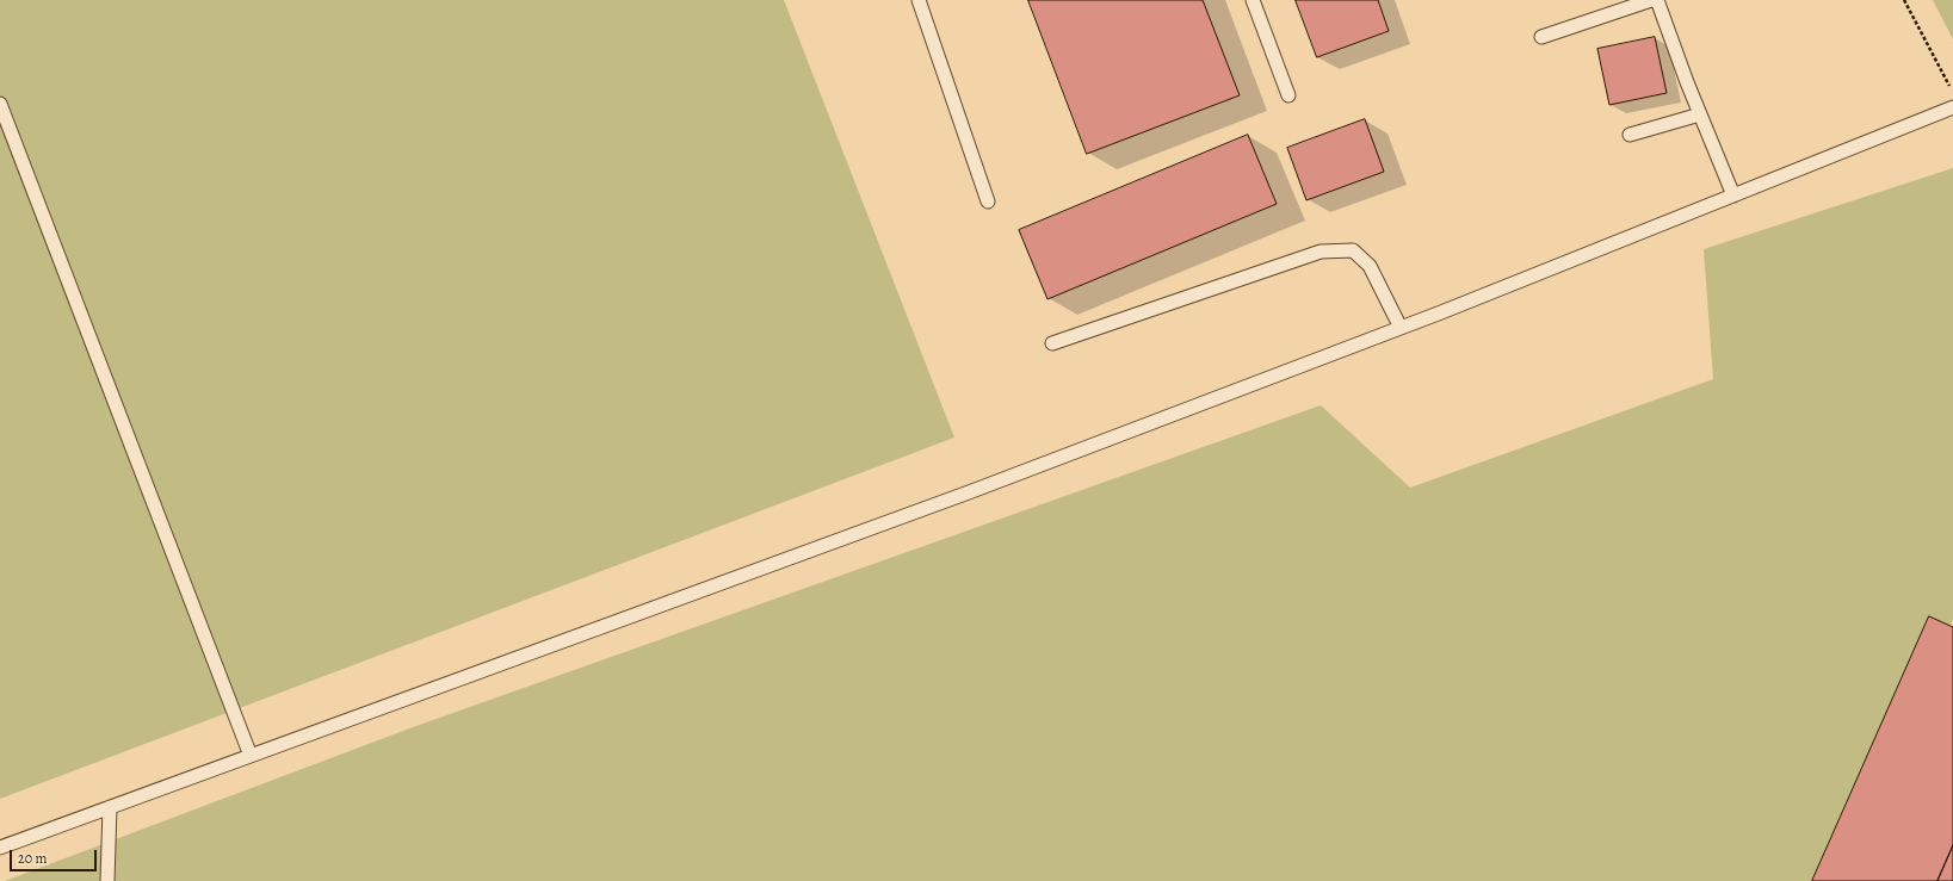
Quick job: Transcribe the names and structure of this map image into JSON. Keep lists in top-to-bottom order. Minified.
{"scale_bar":"20 m"}
